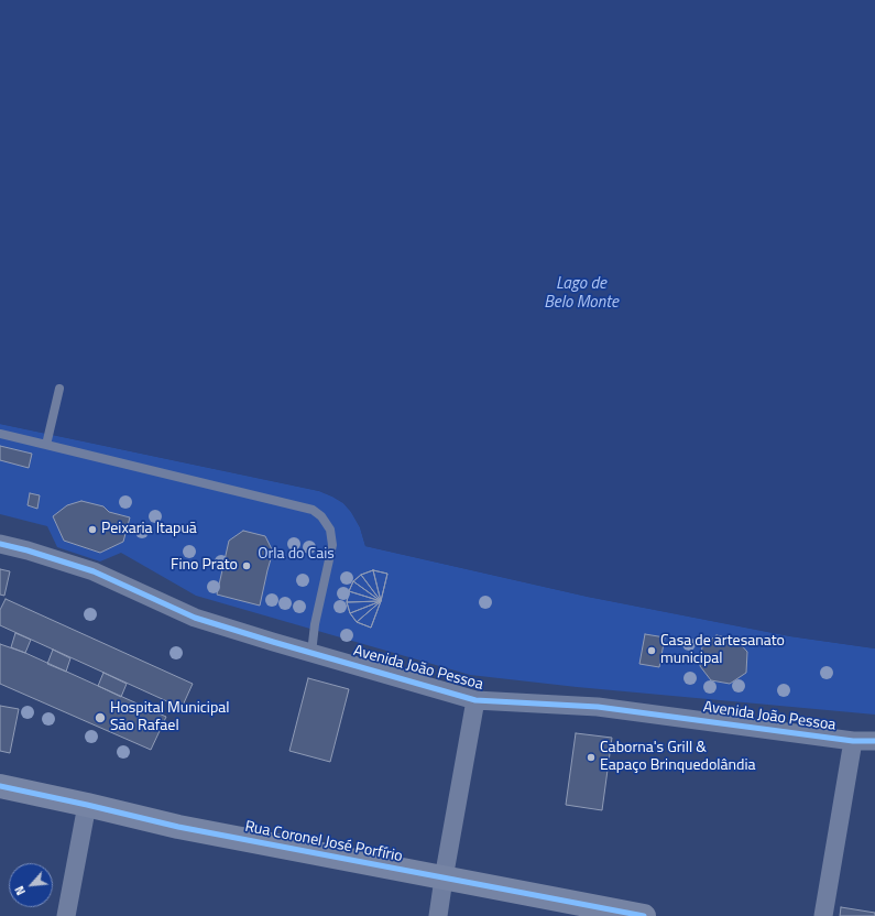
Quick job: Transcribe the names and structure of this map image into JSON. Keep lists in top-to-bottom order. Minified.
{"streets":{"street":["Avenida João Pessoa","Rua Coronel José Porfírio"]},"water":["Lago de Belo Monte"],"parks":["Orla do Cais"],"places":["Peixaria Itapuã","Fino Prato","Casa de artesanato municipal","Hospital Municipal São Rafael","Caborna's Grill & Eapaço Brinquedolândia"],"north":"bottom left"}
